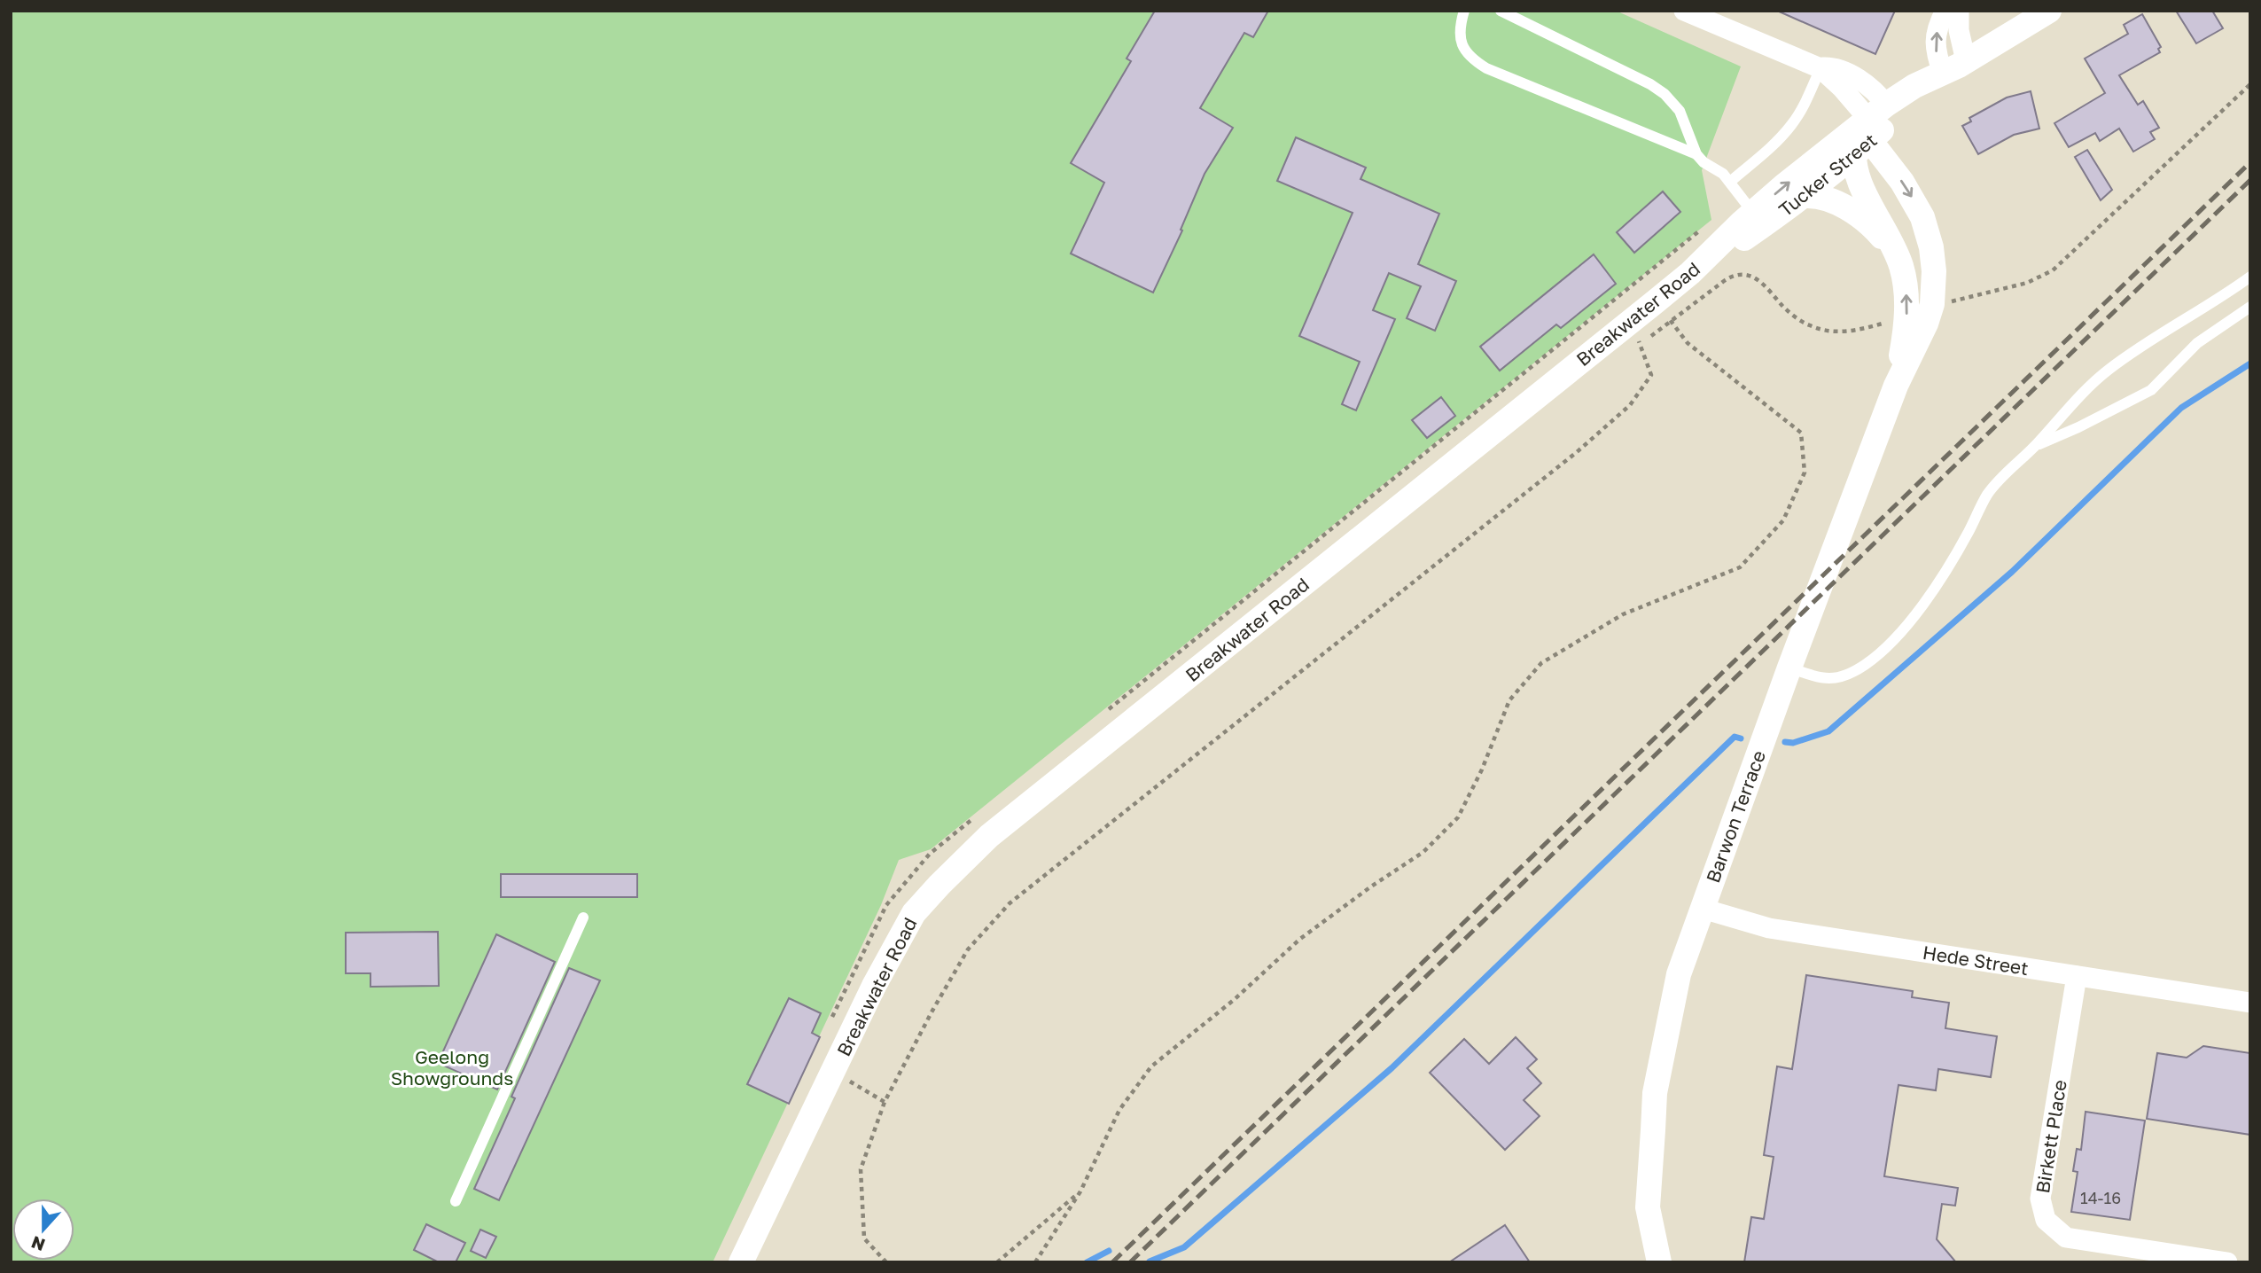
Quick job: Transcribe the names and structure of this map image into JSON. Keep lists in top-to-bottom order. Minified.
{"streets":{"street":["Tucker Street","Breakwater Road","Barwon Terrace","Hede Street","Birkett Place"]},"crossings":[["Tucker Street","Breakwater Road"],["Tucker Street","Barwon Terrace"],["Barwon Terrace","Hede Street"],["Hede Street","Birkett Place"]],"parks":["Geelong Showgrounds"],"house_numbers":["14-16"],"north":"bottom"}
